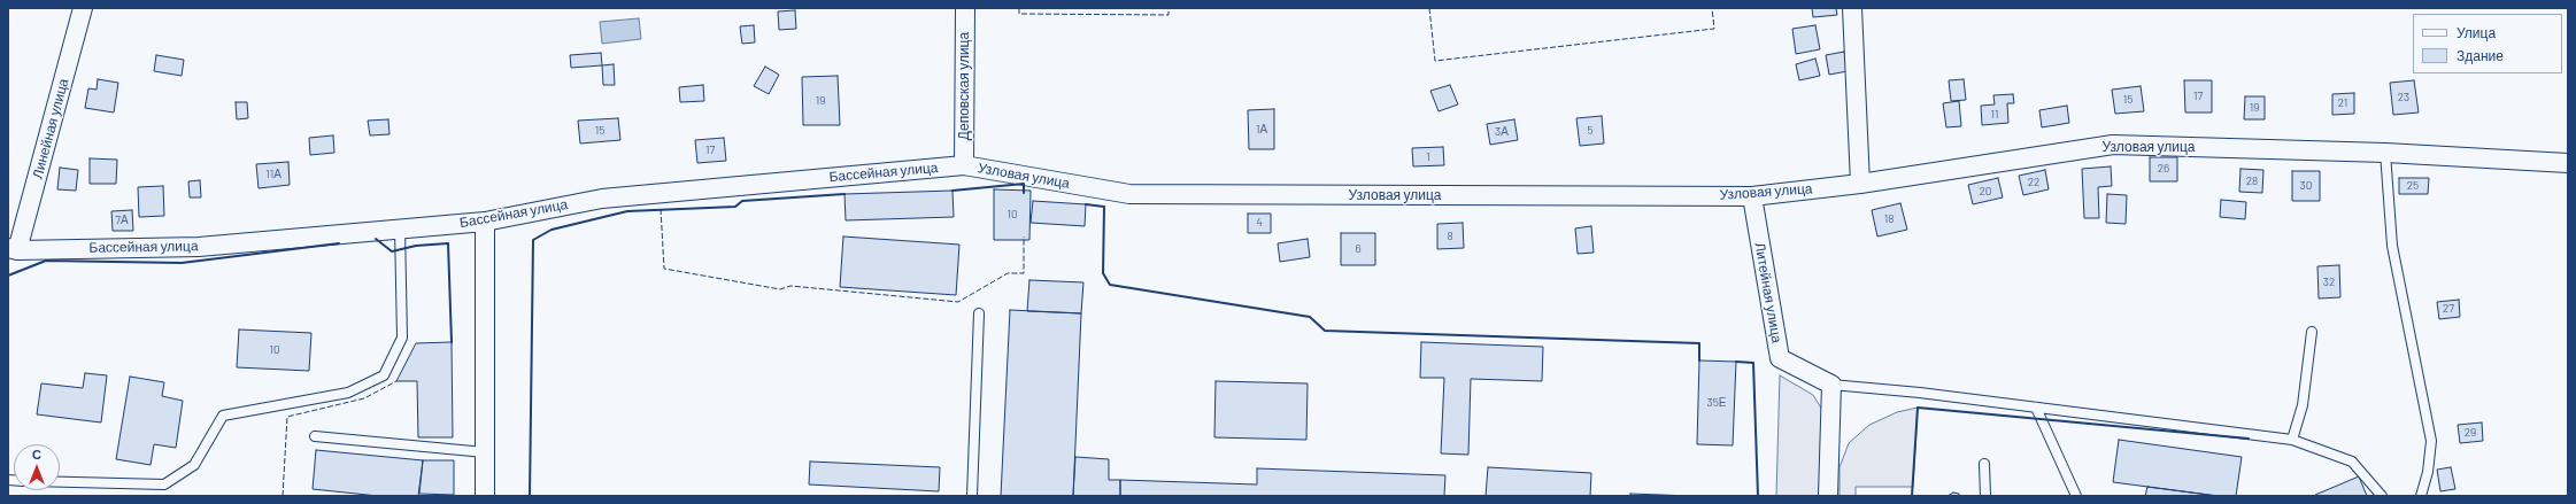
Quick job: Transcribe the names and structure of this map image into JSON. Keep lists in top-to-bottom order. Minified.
{"streets":{"street":["Деповская улица","Линейная улица","Узловая улица","Бассейная улица","Литейная улица"]},"crossings":[["Деповская улица","Узловая улица"],["Деповская улица","Бассейная улица"],["Линейная улица","Бассейная улица"],["Узловая улица","Бассейная улица"],["Узловая улица","Литейная улица"]],"house_numbers":["17","23","15","19","21","19","11","1А","15","5","3А","17","1","26","11А","28","22","30","25","20","10","18","7А","4","8","6","32","27","10","35Е","29"],"legend":["Улица","Здание"],"north":"top"}
